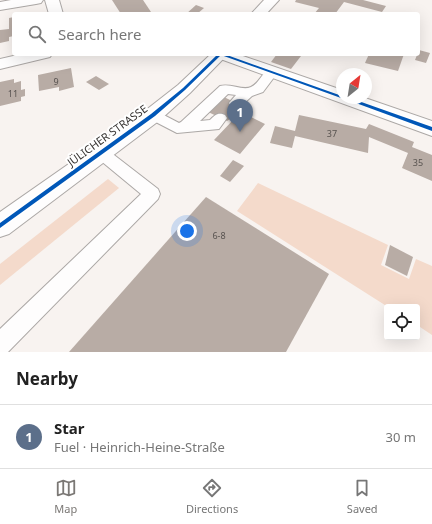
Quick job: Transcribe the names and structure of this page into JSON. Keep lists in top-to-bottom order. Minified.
{"streets":{"street":["JÜLICHER STRASSE"]},"house_numbers":["9","11","37","35","6-8"],"north":"top right","page":{"search":"Search here","pins":"1","heading":"Nearby","list":[{"mark":"1","name":"Star","note":"Fuel · Heinrich-Heine-Straße","value":"30 m"}],"nav":["Map","Directions","Saved"]}}
